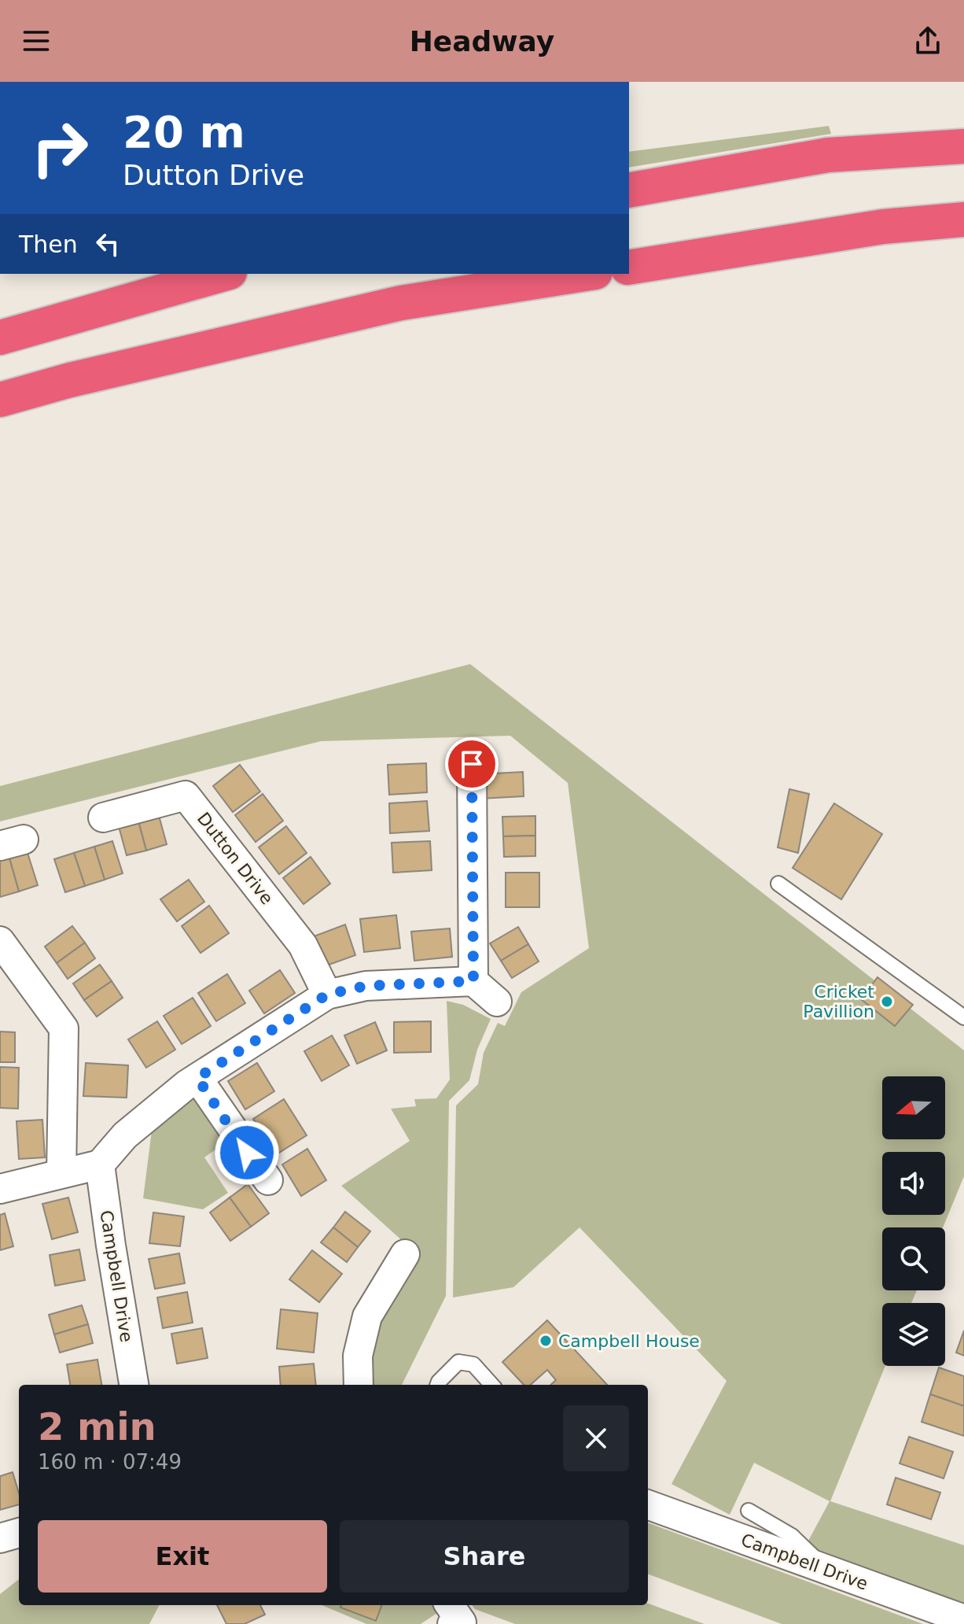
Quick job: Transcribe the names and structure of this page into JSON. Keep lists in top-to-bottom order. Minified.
{"streets":{"street":["Dutton Drive","Campbell Drive"]},"places":["Cricket Pavillion","Campbell House"],"north":"left","page":{"header":"Headway","turn":["20 m","Dutton Drive"],"then":"Then","heading":["2 min","160 m · 07:49"],"buttons":["Exit","Share"]}}
